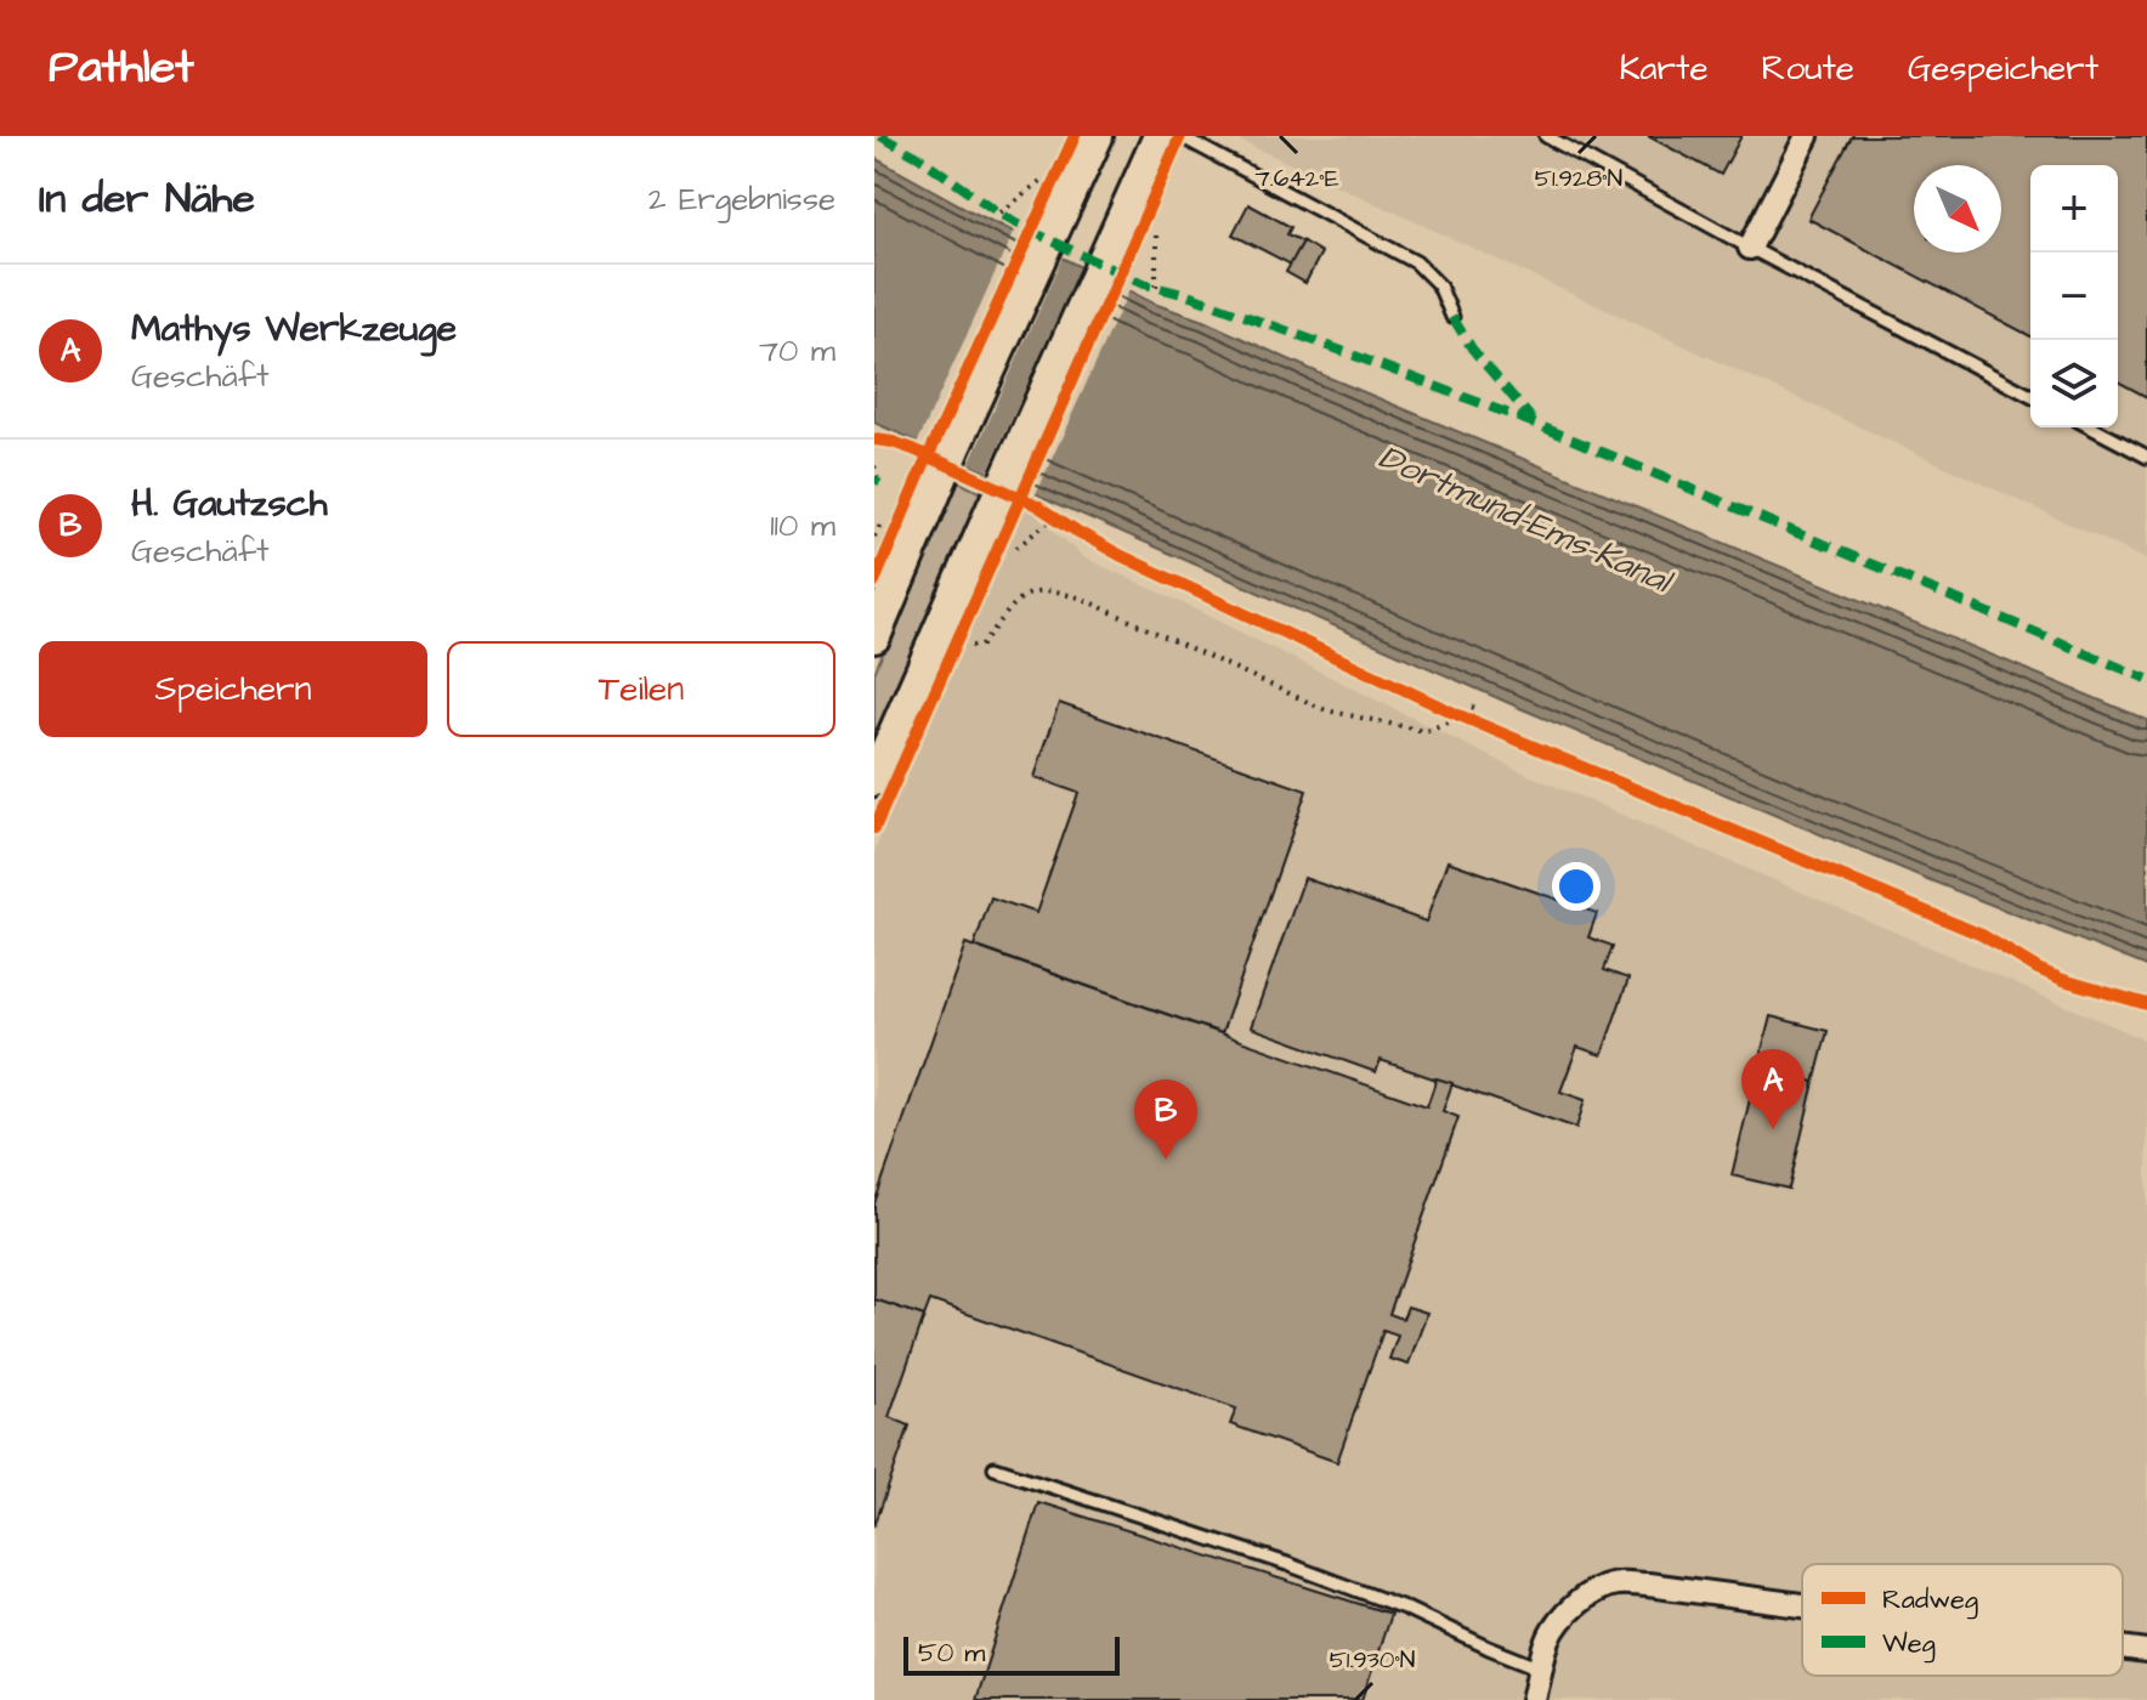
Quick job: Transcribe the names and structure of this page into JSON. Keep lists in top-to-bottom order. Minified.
{"water":["Dortmund-Ems-Kanal"],"legend":["Radweg","Weg"],"scale_bar":"50 m","north":"bottom right","page":{"header":"Pathlet","nav":["Karte","Route","Gespeichert"],"heading":["In der Nähe","2 Ergebnisse"],"map_buttons":["+","−"],"list":[{"mark":"A","name":"Mathys Werkzeuge","note":"Geschäft","value":"70 m"},{"mark":"B","name":"H. Gautzsch","note":"Geschäft","value":"110 m"}],"buttons":["Speichern","Teilen"],"pins":["A","B"],"scale":"50 m"},"coordinates":["51.928°N","7.642°E","51.930°N"]}
